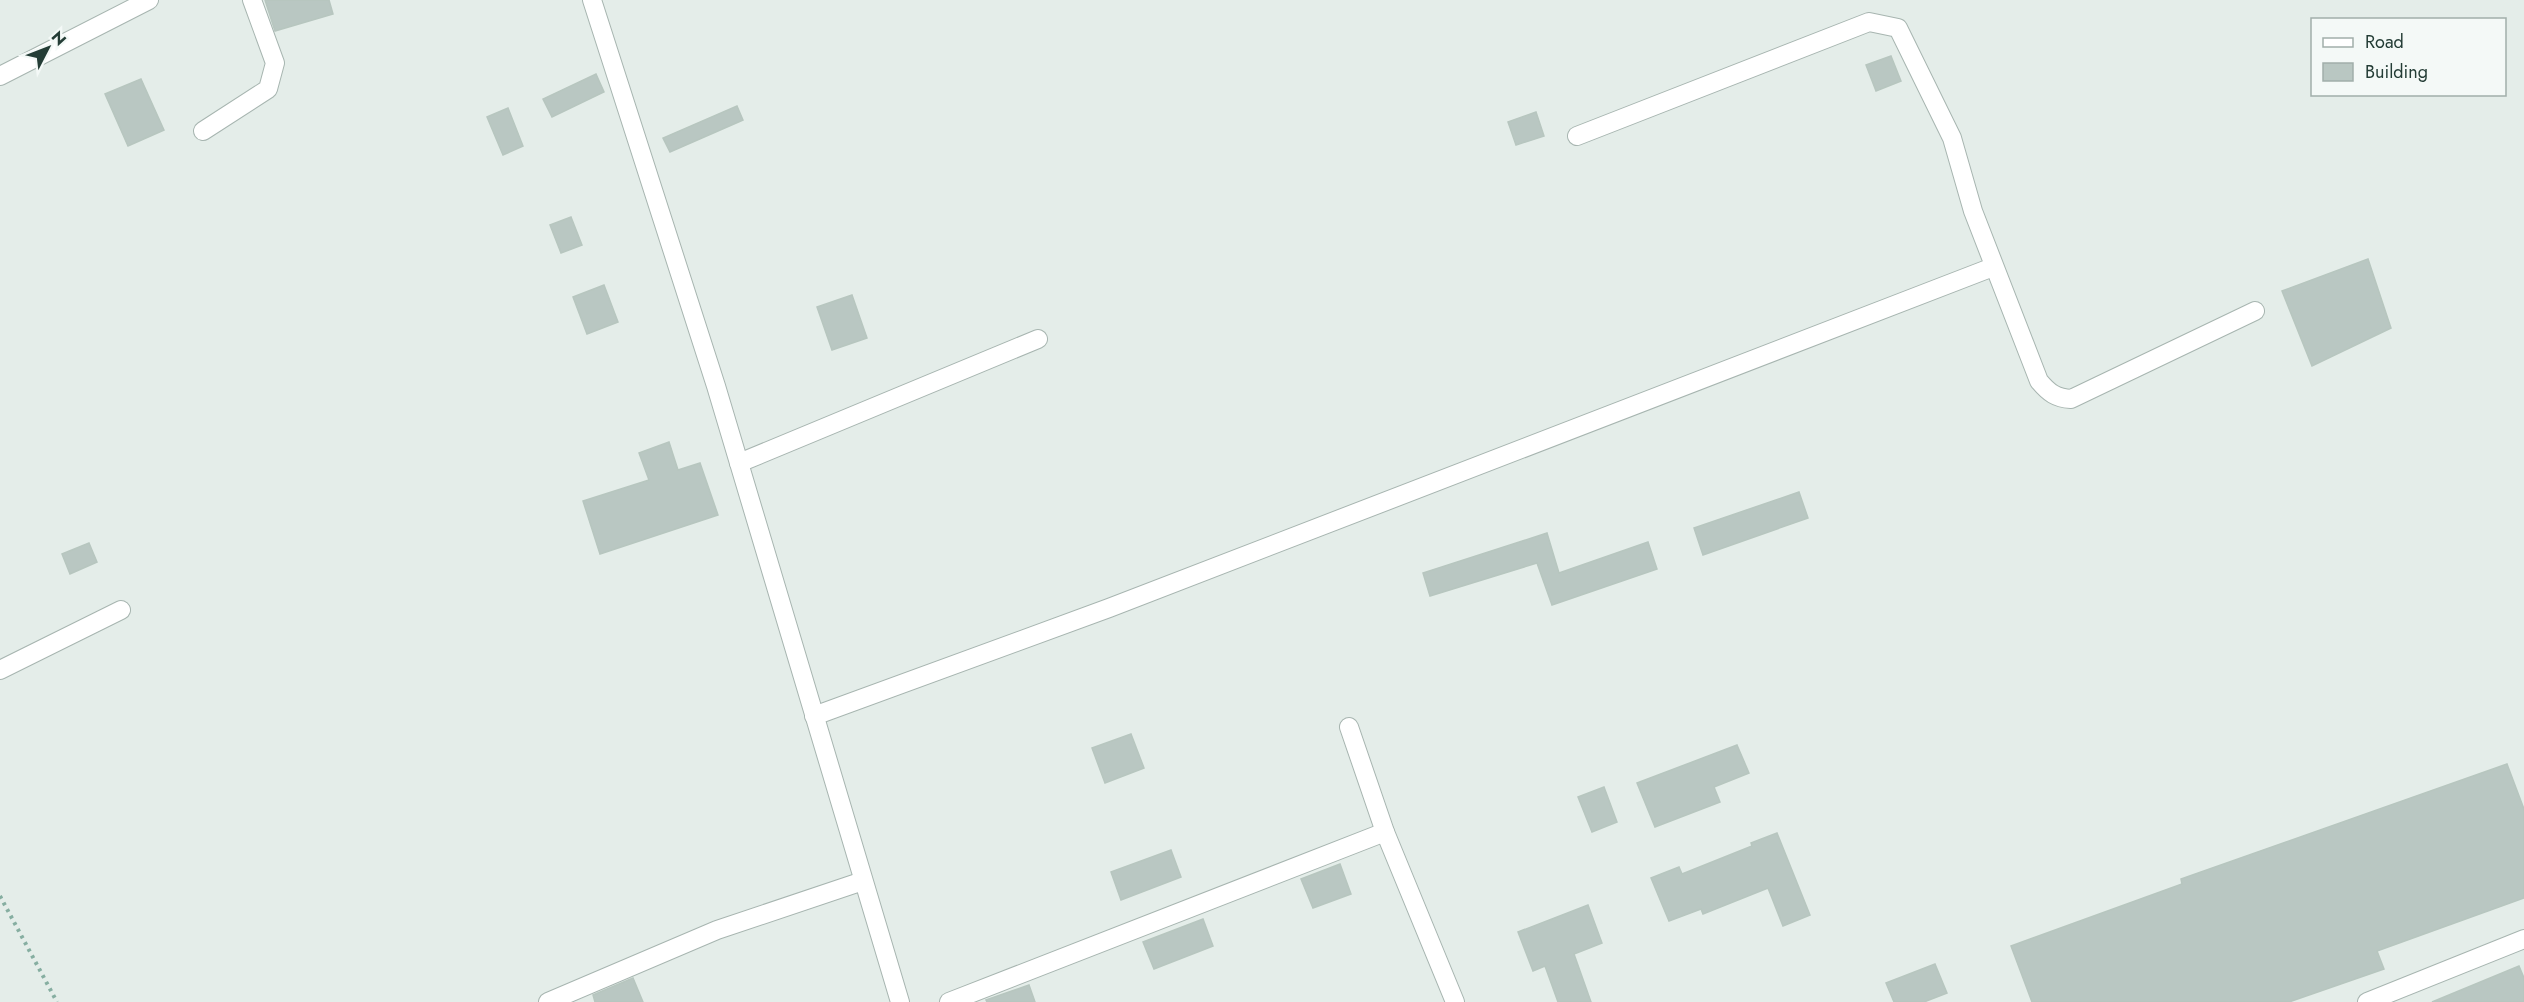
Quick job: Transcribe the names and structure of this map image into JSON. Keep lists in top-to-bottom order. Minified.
{"legend":["Road","Building"],"north":"top right"}
